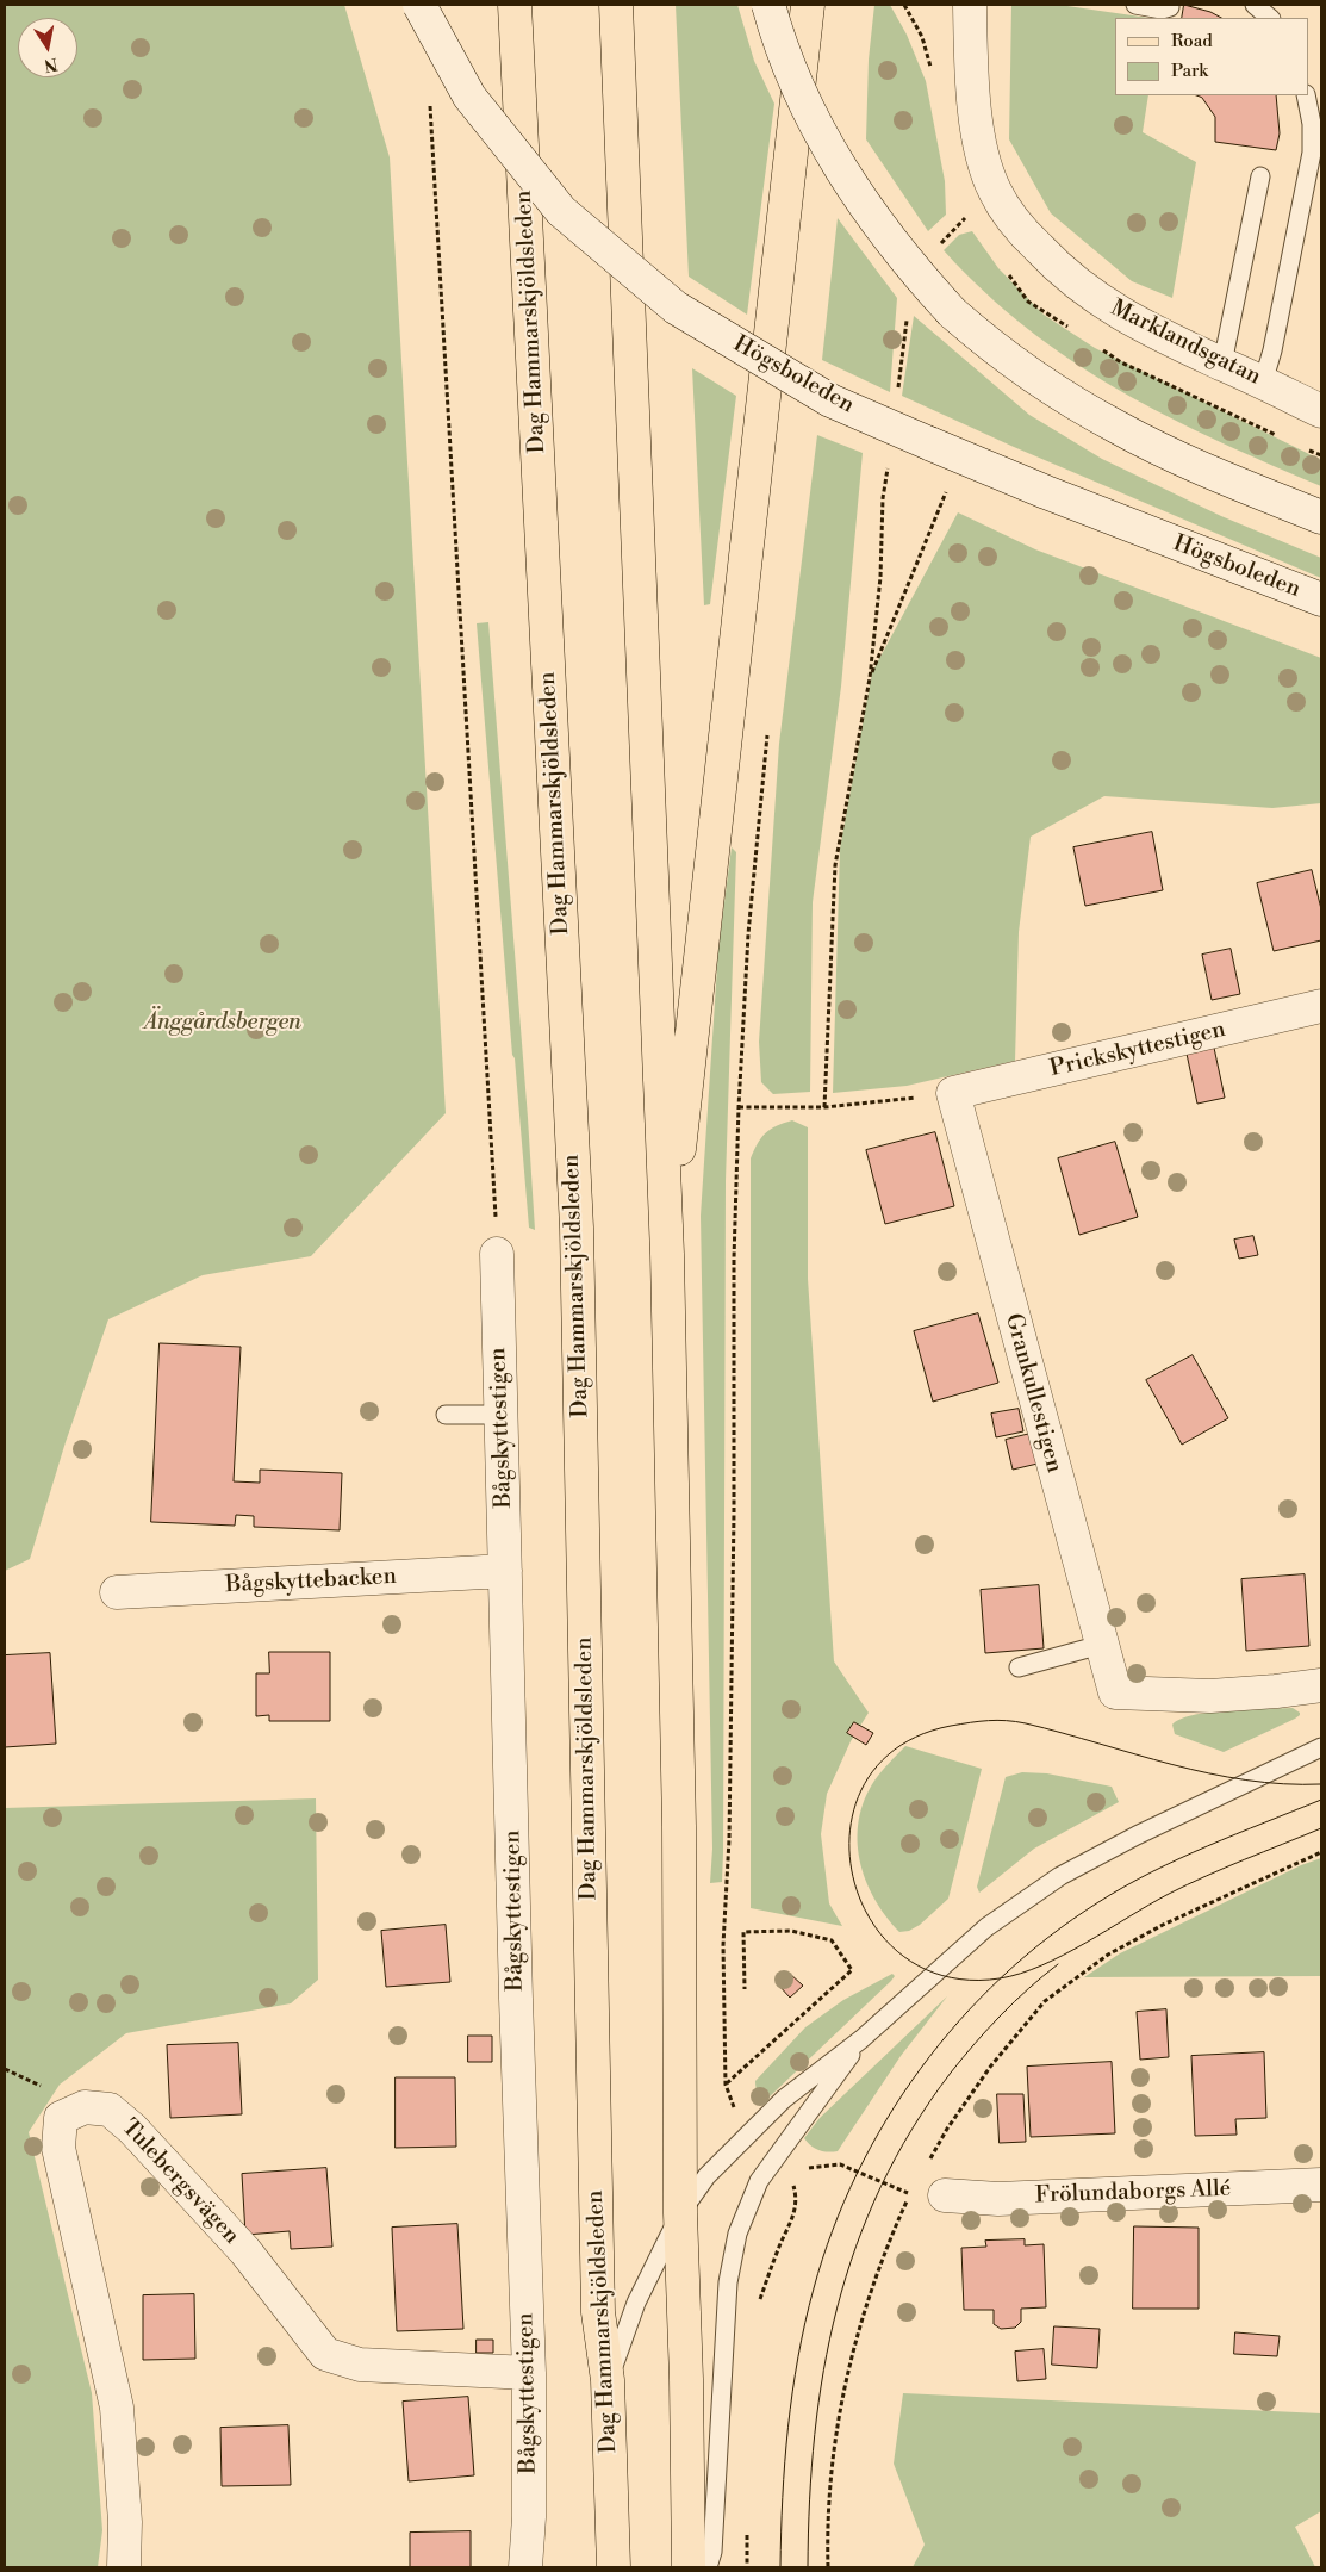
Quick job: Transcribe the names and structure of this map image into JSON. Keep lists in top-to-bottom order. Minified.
{"streets":{"main road":["Dag Hammarskjöldsleden"],"street":["Marklandsgatan","Högsboleden","Prickskyttestigen","Grankullestigen","Bågskyttestigen","Bågskyttebacken","Tulebergsvägen","Frölundaborgs Allé"]},"crossings":[["Prickskyttestigen","Grankullestigen"],["Bågskyttestigen","Bågskyttebacken"],["Bågskyttestigen","Tulebergsvägen"]],"parks":["Änggårdsbergen"],"legend":["Road","Park"],"north":"bottom"}
